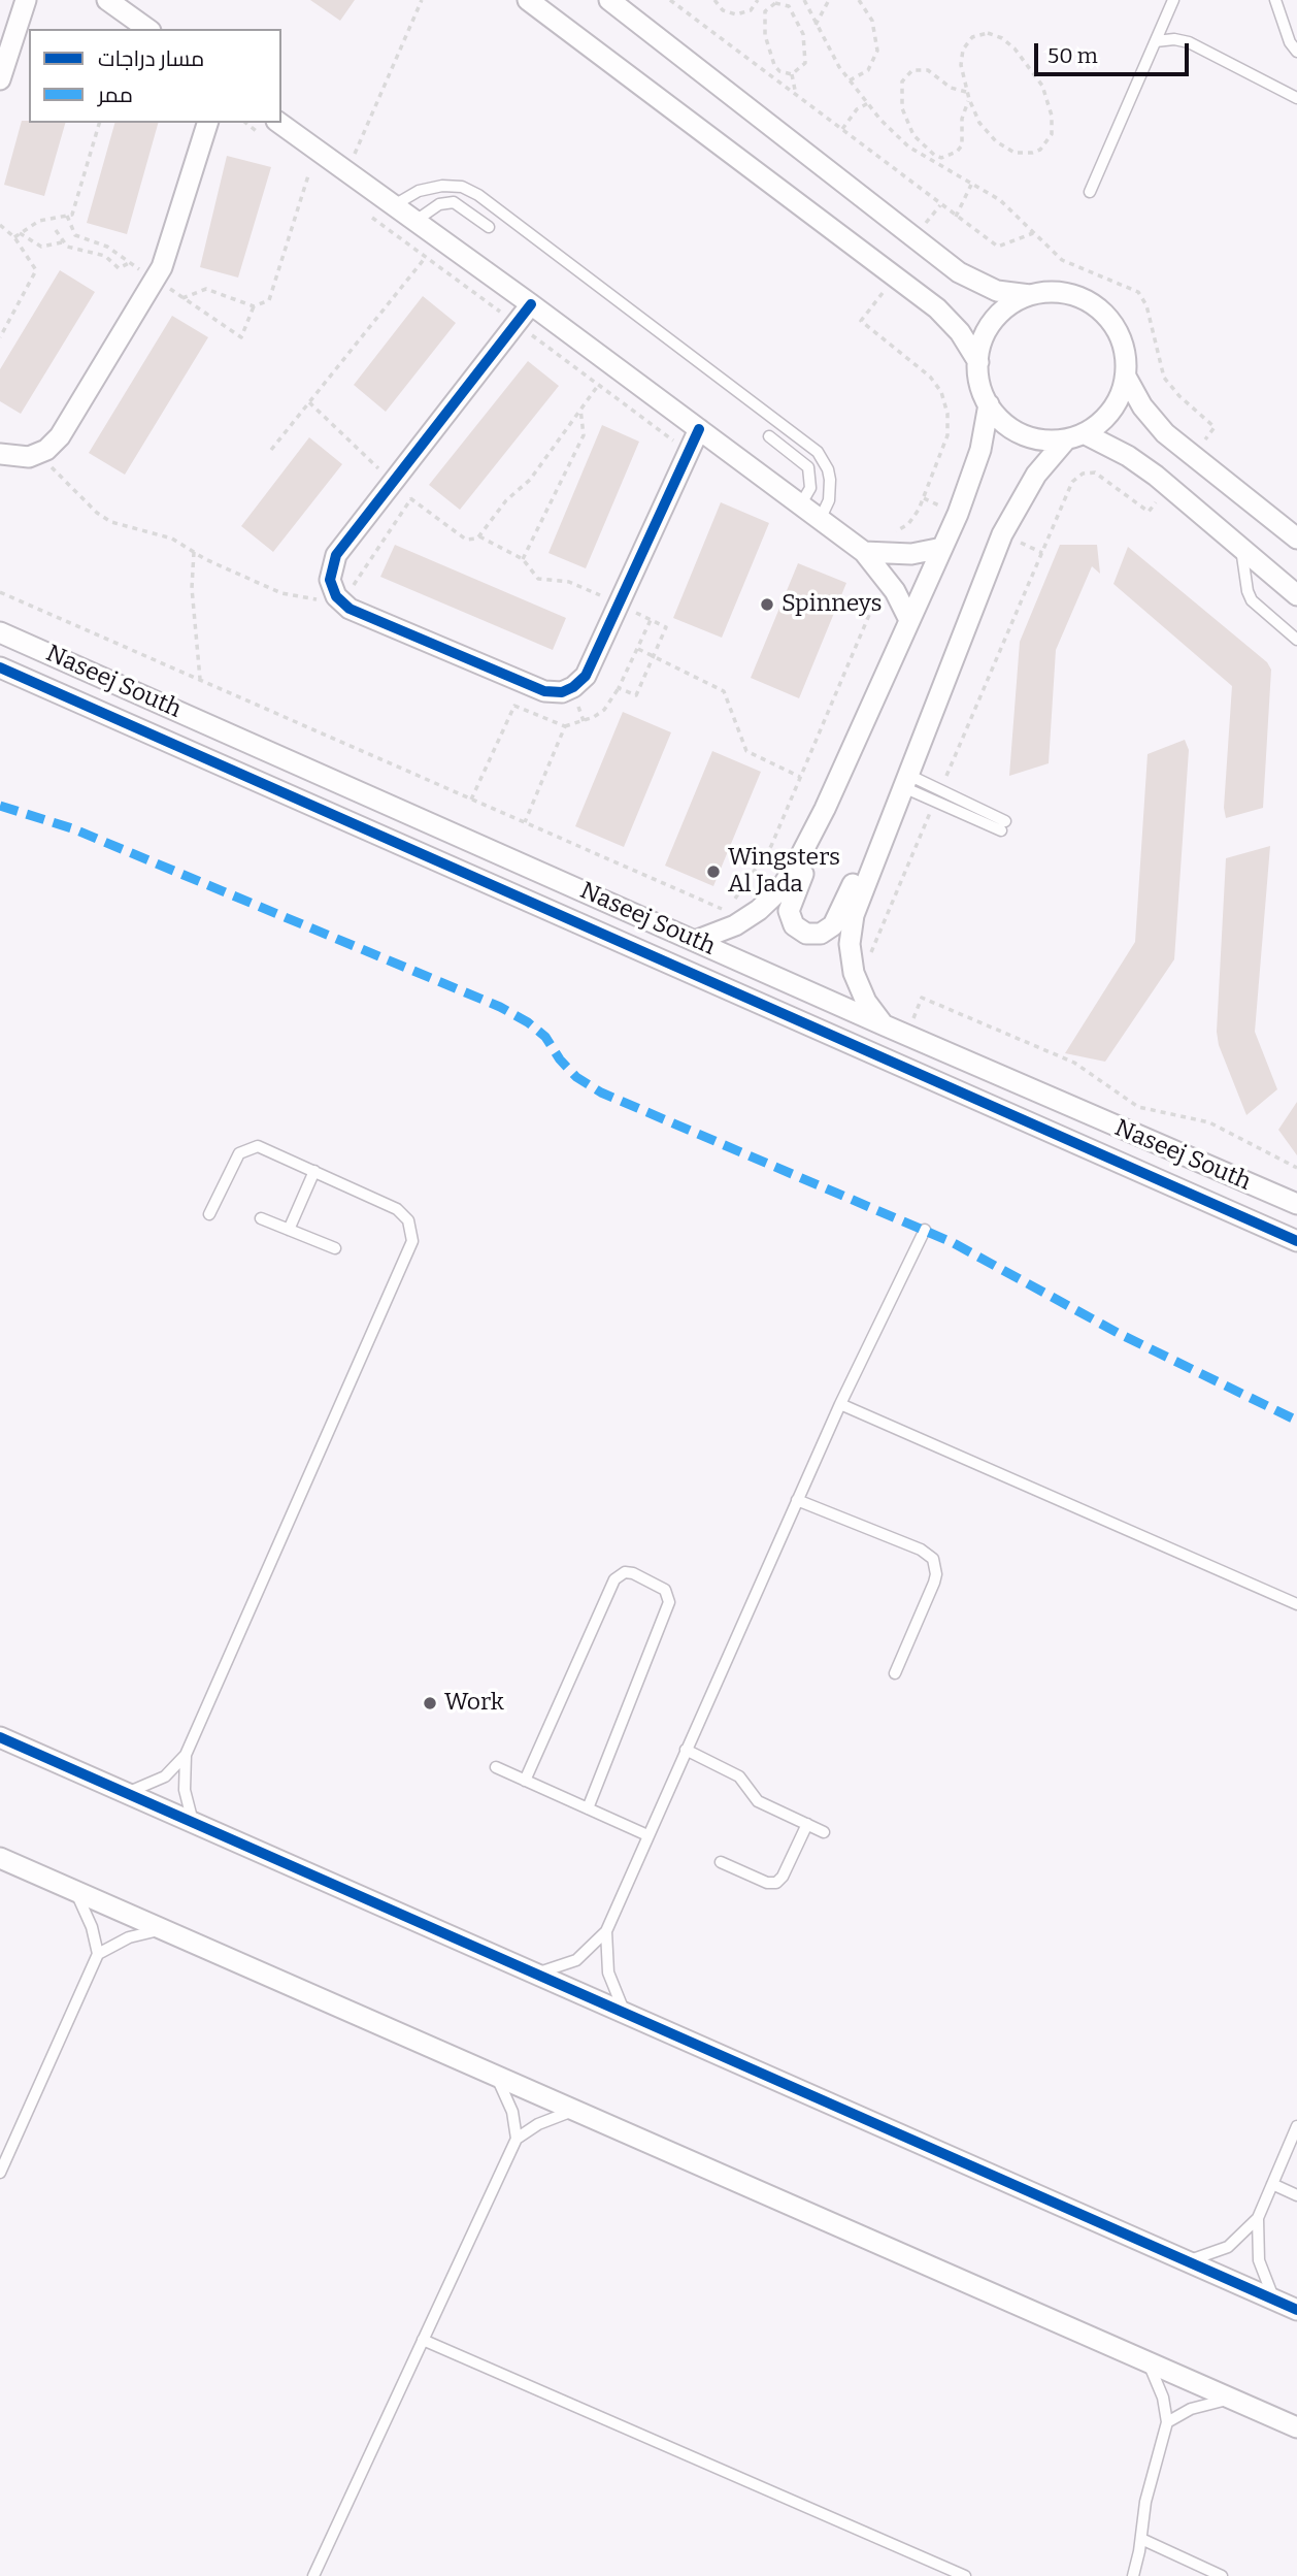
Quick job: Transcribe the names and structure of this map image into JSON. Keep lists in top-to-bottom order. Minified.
{"streets":{"street":["Naseej South"]},"places":["Spinneys","Wingsters Al Jada","Work"],"legend":["مسار دراجات","ممر"],"scale_bar":"50 m"}
